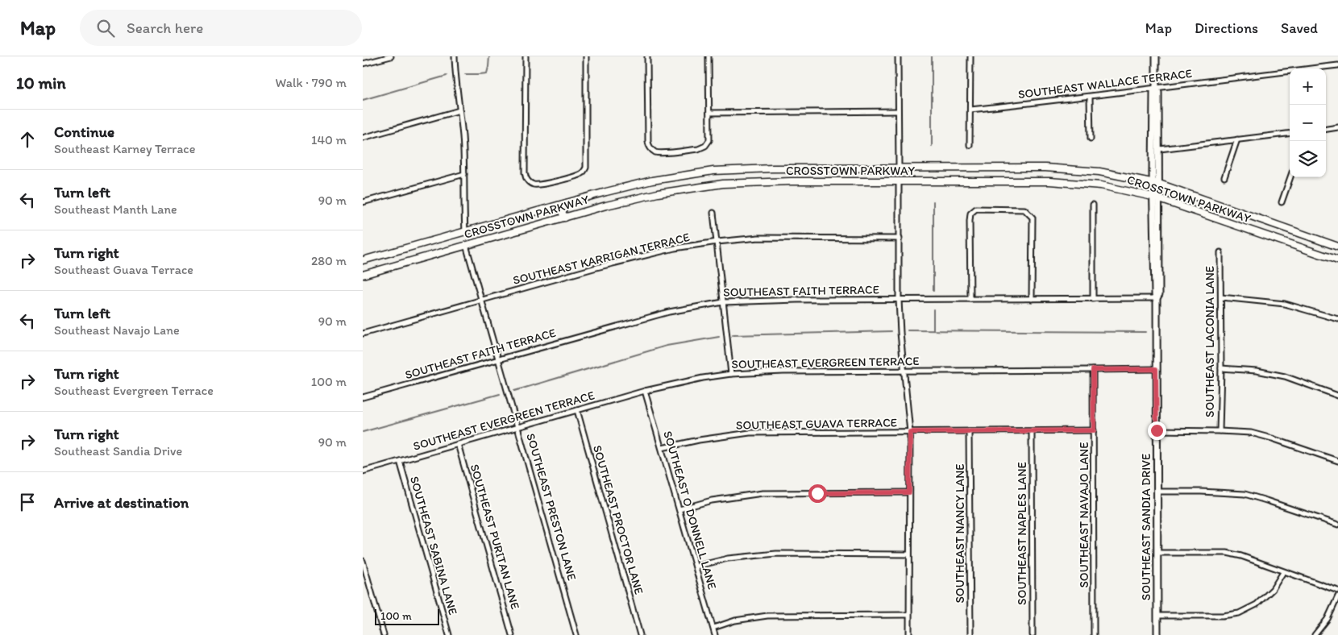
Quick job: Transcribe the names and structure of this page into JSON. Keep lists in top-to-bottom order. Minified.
{"streets":{"main road":["CROSSTOWN PARKWAY"],"street":["SOUTHEAST WALLACE TERRACE","SOUTHEAST KARRIGAN TERRACE","SOUTHEAST FAITH TERRACE","SOUTHEAST LACONIA LANE","SOUTHEAST EVERGREEN TERRACE","SOUTHEAST GUAVA TERRACE","SOUTHEAST PRESTON LANE","SOUTHEAST O DONNELL LANE","SOUTHEAST NAVAJO LANE","SOUTHEAST PROCTOR LANE","SOUTHEAST SANDIA DRIVE","SOUTHEAST NANCY LANE","SOUTHEAST NAPLES LANE","SOUTHEAST PURITAN LANE","SOUTHEAST SABINA LANE"]},"crossings":[["SOUTHEAST WALLACE TERRACE","SOUTHEAST SANDIA DRIVE"],["CROSSTOWN PARKWAY","SOUTHEAST PRESTON LANE"],["CROSSTOWN PARKWAY","SOUTHEAST SANDIA DRIVE"],["SOUTHEAST KARRIGAN TERRACE","SOUTHEAST PRESTON LANE"],["SOUTHEAST FAITH TERRACE","SOUTHEAST PRESTON LANE"],["SOUTHEAST FAITH TERRACE","SOUTHEAST SANDIA DRIVE"],["SOUTHEAST EVERGREEN TERRACE","SOUTHEAST PRESTON LANE"],["SOUTHEAST EVERGREEN TERRACE","SOUTHEAST O DONNELL LANE"],["SOUTHEAST EVERGREEN TERRACE","SOUTHEAST NAVAJO LANE"],["SOUTHEAST EVERGREEN TERRACE","SOUTHEAST PROCTOR LANE"],["SOUTHEAST EVERGREEN TERRACE","SOUTHEAST SANDIA DRIVE"],["SOUTHEAST EVERGREEN TERRACE","SOUTHEAST PURITAN LANE"],["SOUTHEAST EVERGREEN TERRACE","SOUTHEAST SABINA LANE"],["SOUTHEAST GUAVA TERRACE","SOUTHEAST O DONNELL LANE"],["SOUTHEAST GUAVA TERRACE","SOUTHEAST NAVAJO LANE"],["SOUTHEAST GUAVA TERRACE","SOUTHEAST NANCY LANE"],["SOUTHEAST GUAVA TERRACE","SOUTHEAST NAPLES LANE"]],"scale_bar":"100 m","page":{"header":"Map","search":"Search here","nav":["Map","Directions","Saved"],"heading":["10 min","Walk · 790 m"],"map_buttons":["+","−"],"list":[["Continue","Southeast Karney Terrace","140 m"],["Turn left","Southeast Manth Lane","90 m"],["Turn right","Southeast Guava Terrace","280 m"],["Turn left","Southeast Navajo Lane","90 m"],["Turn right","Southeast Evergreen Terrace","100 m"],["Turn right","Southeast Sandia Drive","90 m"],"Arrive at destination"],"scale":"100 m"}}
